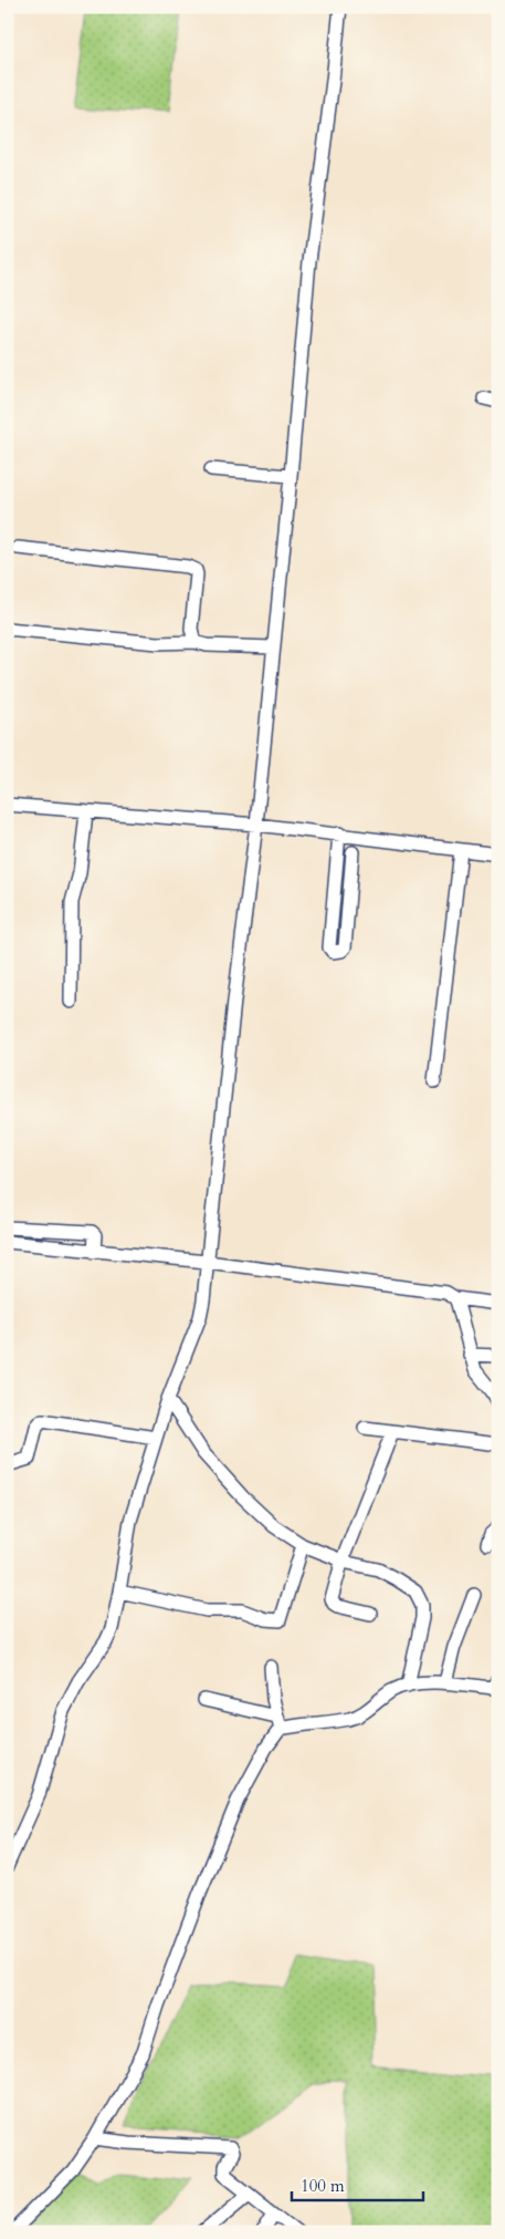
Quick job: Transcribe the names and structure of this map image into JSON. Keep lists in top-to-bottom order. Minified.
{"scale_bar":"100 m"}
